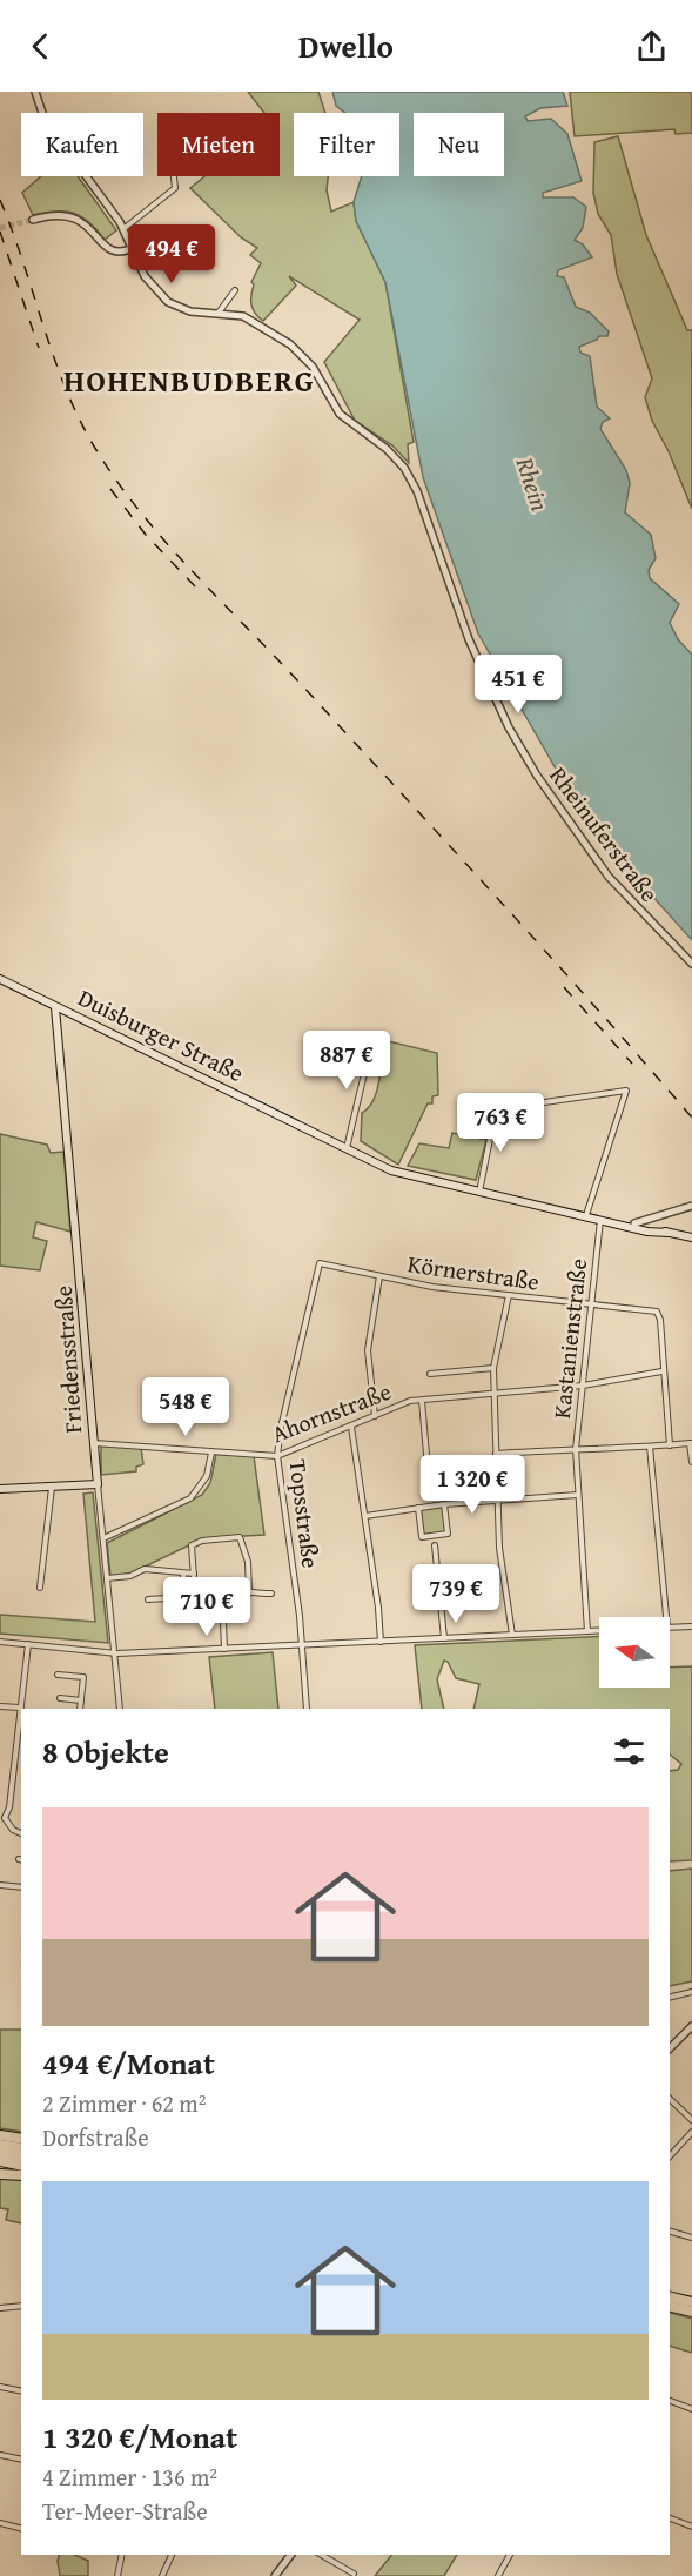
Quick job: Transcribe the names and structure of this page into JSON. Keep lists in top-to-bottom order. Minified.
{"streets":{"main road":["Duisburger Straße","Friedensstraße"],"street":["Rheinuferstraße","Körnerstraße","Kastanienstraße","Ahornstraße","Topsstraße"]},"crossings":[["Duisburger Straße","Kastanienstraße"],["Duisburger Straße","Friedensstraße"],["Körnerstraße","Kastanienstraße"],["Körnerstraße","Ahornstraße"],["Körnerstraße","Topsstraße"],["Kastanienstraße","Ahornstraße"],["Friedensstraße","Ahornstraße"],["Ahornstraße","Topsstraße"]],"districts":["HOHENBUDBERG"],"water":["Rhein"],"north":"left","page":{"header":"Dwello","chip":["Kaufen","Mieten","Filter","Neu"],"price":["494 €","451 €","887 €","763 €","548 €","1 320 €","739 €","710 €"],"heading":"8 Objekte","list":[{"name":"494 €/Monat","note":"2 Zimmer · 62 m² · Dorfstraße"},{"name":"1 320 €/Monat","note":"4 Zimmer · 136 m² · Ter-Meer-Straße"}]}}
